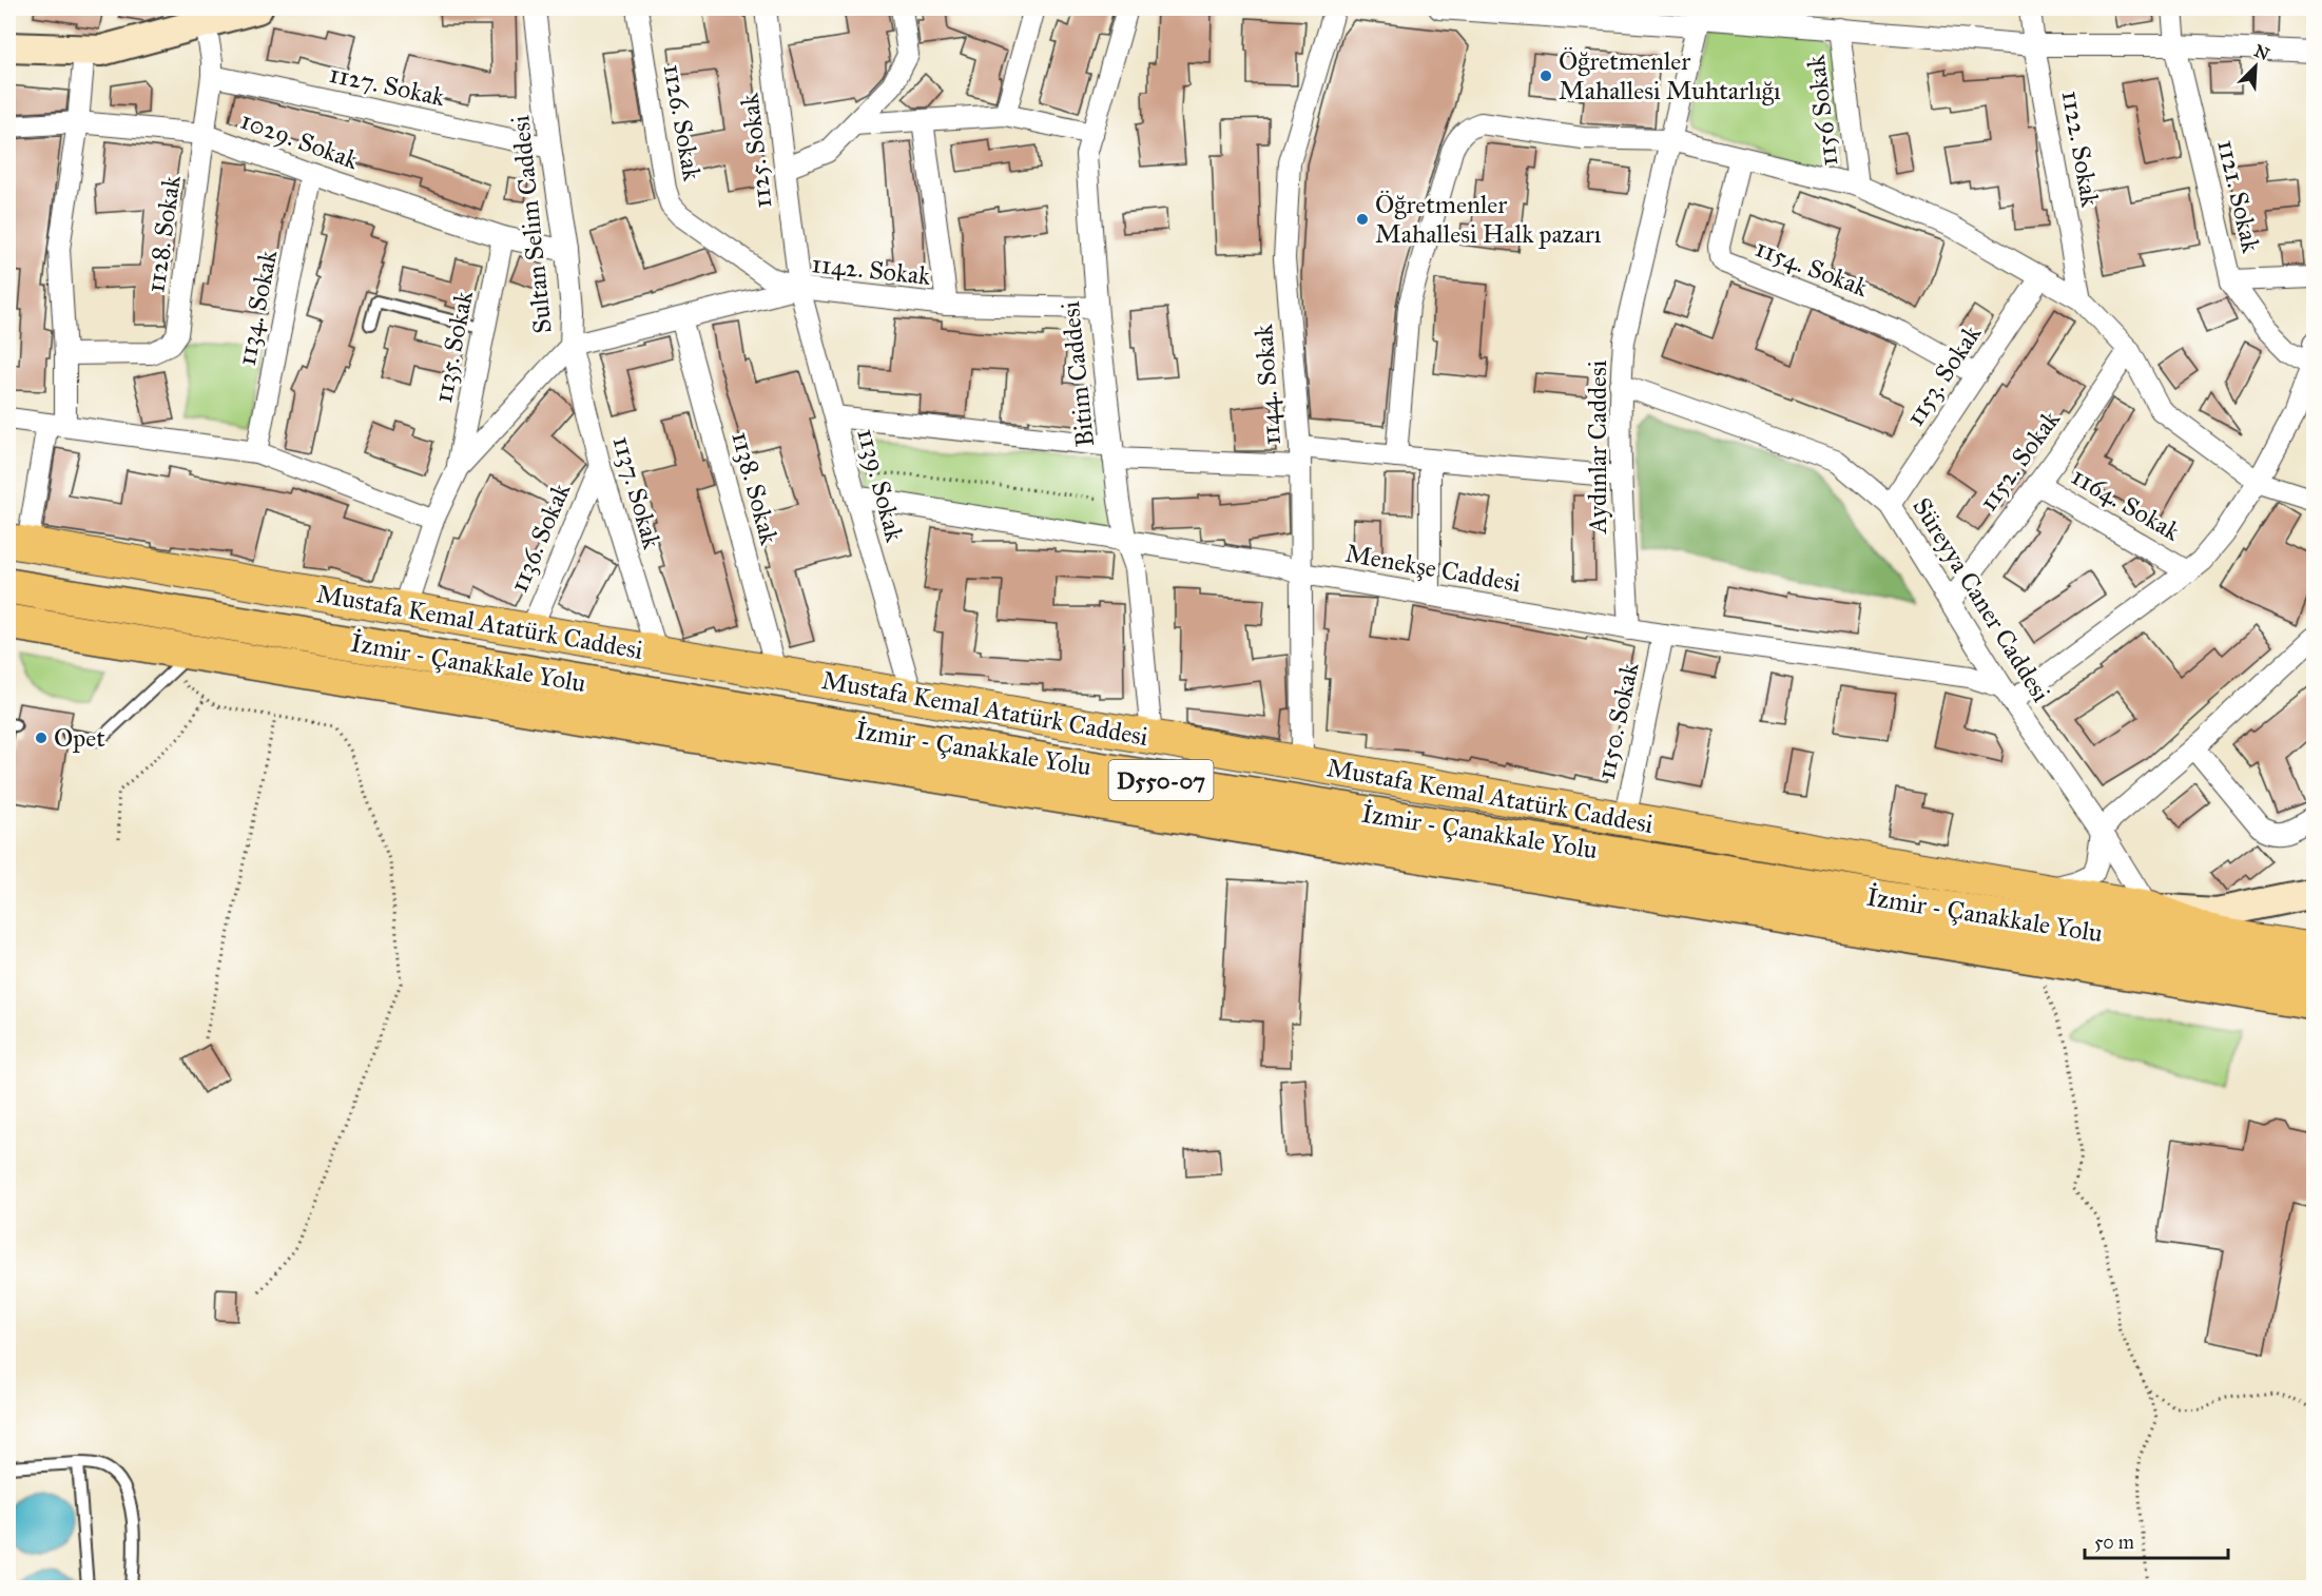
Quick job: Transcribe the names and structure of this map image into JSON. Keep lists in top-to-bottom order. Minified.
{"streets":{"highway":["İzmir - Çanakkale Yolu","D550-07"],"main road":["Mustafa Kemal Atatürk Caddesi"],"street":["1127. Sokak","1156 Sokak","1126. Sokak","1029. Sokak","1122. Sokak","1125. Sokak","1121. Sokak","Sultan Selim Caddesi","1128. Sokak","1154. Sokak","1142. Sokak","1134. Sokak","1135. Sokak","Bitim Caddesi","1153. Sokak","1144. Sokak","Aydınlar Caddesi","1152. Sokak","1139. Sokak","1138. Sokak","1137. Sokak","1164. Sokak","1136. Sokak","Menekşe Caddesi","Süreyya Caner Caddesi","1150. Sokak"]},"crossings":[["1127. Sokak","Sultan Selim Caddesi"],["1127. Sokak","1128. Sokak"],["1126. Sokak","1125. Sokak"],["1126. Sokak","1142. Sokak"],["1126. Sokak","1139. Sokak"],["1029. Sokak","Sultan Selim Caddesi"],["1029. Sokak","1128. Sokak"],["1029. Sokak","1134. Sokak"],["1029. Sokak","1135. Sokak"],["1125. Sokak","1142. Sokak"],["1125. Sokak","1139. Sokak"],["Sultan Selim Caddesi","1142. Sokak"],["Sultan Selim Caddesi","1135. Sokak"],["Sultan Selim Caddesi","1137. Sokak"],["Sultan Selim Caddesi","Mustafa Kemal Atatürk Caddesi"],["1154. Sokak","1153. Sokak"],["1142. Sokak","Bitim Caddesi"],["1142. Sokak","1139. Sokak"],["1142. Sokak","1138. Sokak"],["1142. Sokak","1137. Sokak"],["Bitim Caddesi","Menekşe Caddesi"],["Bitim Caddesi","Mustafa Kemal Atatürk Caddesi"],["1153. Sokak","Süreyya Caner Caddesi"],["1144. Sokak","Menekşe Caddesi"],["1144. Sokak","Mustafa Kemal Atatürk Caddesi"],["Aydınlar Caddesi","Menekşe Caddesi"],["Aydınlar Caddesi","Süreyya Caner Caddesi"],["1152. Sokak","1164. Sokak"],["1152. Sokak","Süreyya Caner Caddesi"],["1139. Sokak","Menekşe Caddesi"],["1139. Sokak","Mustafa Kemal Atatürk Caddesi"],["1138. Sokak","Mustafa Kemal Atatürk Caddesi"],["1137. Sokak","1136. Sokak"],["1137. Sokak","Mustafa Kemal Atatürk Caddesi"],["1136. Sokak","Mustafa Kemal Atatürk Caddesi"],["Menekşe Caddesi","Süreyya Caner Caddesi"],["Menekşe Caddesi","1150. Sokak"],["Süreyya Caner Caddesi","Mustafa Kemal Atatürk Caddesi"],["Mustafa Kemal Atatürk Caddesi","İzmir - Çanakkale Yolu"],["Mustafa Kemal Atatürk Caddesi","1150. Sokak"]],"places":["Öğretmenler Mahallesi Muhtarlığı","Öğretmenler Mahallesi Halk pazarı","Opet"],"scale_bar":"50 m","north":"top right"}
